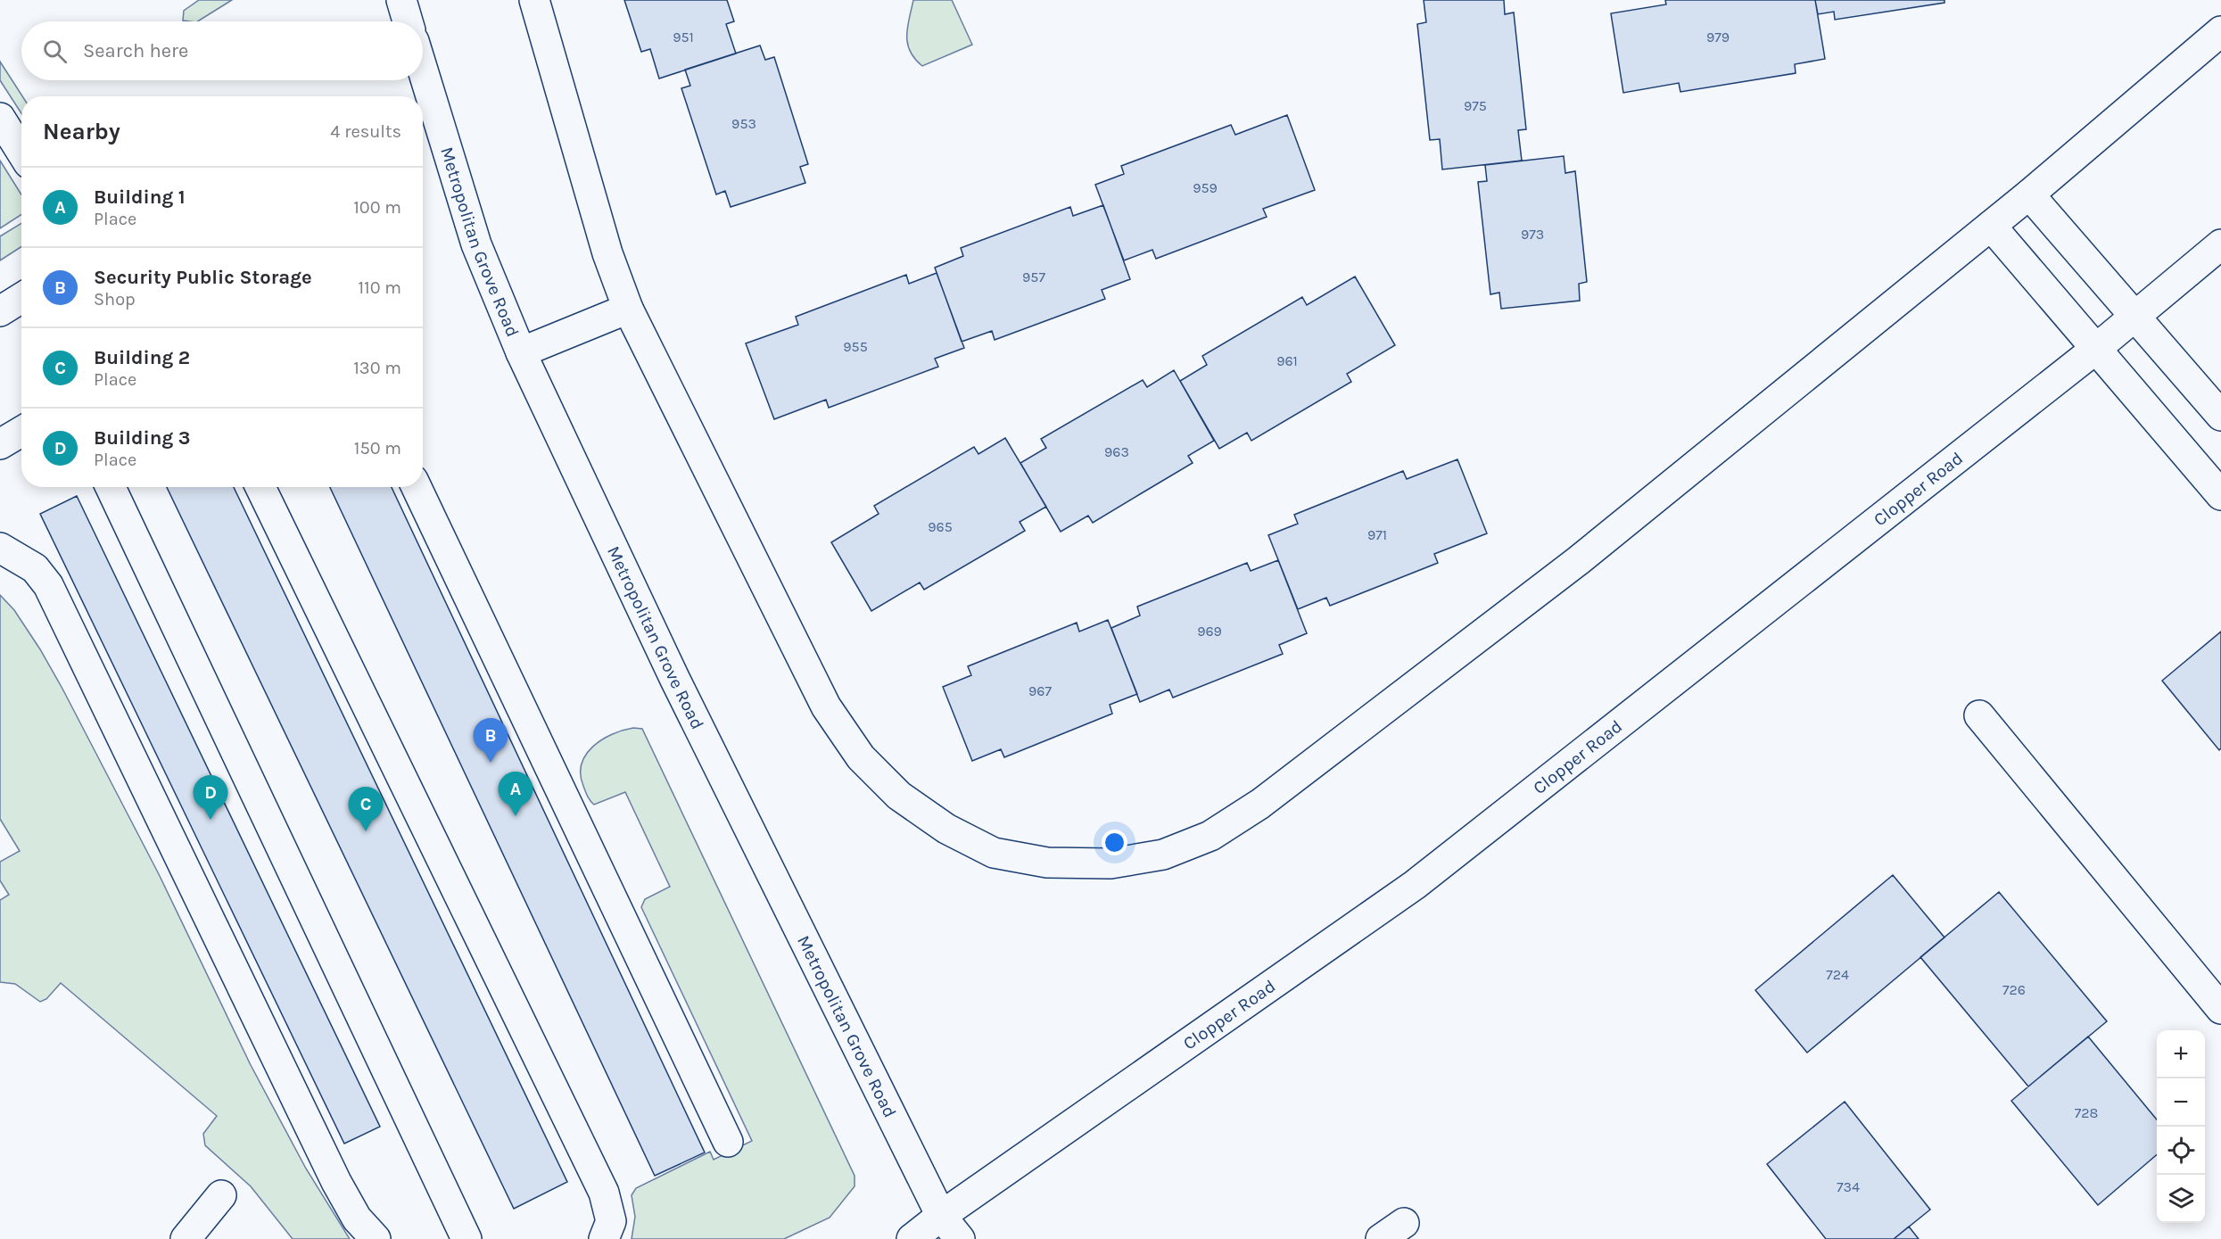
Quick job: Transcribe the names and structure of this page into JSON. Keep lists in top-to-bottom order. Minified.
{"streets":{"main road":["Metropolitan Grove Road","Clopper Road"]},"crossings":[["Metropolitan Grove Road","Clopper Road"]],"house_numbers":["951","979","975","953","959","973","957","955","961","963","965","971","969","967","724","726","728","734"],"page":{"search":"Search here","heading":["Nearby","4 results"],"list":[{"mark":"A","name":"Building 1","note":"Place","value":"100 m"},{"mark":"B","name":"Security Public Storage","note":"Shop","value":"110 m"},{"mark":"C","name":"Building 2","note":"Place","value":"130 m"},{"mark":"D","name":"Building 3","note":"Place","value":"150 m"}],"pins":["B","A","D","C"],"map_buttons":["+","−"]}}
